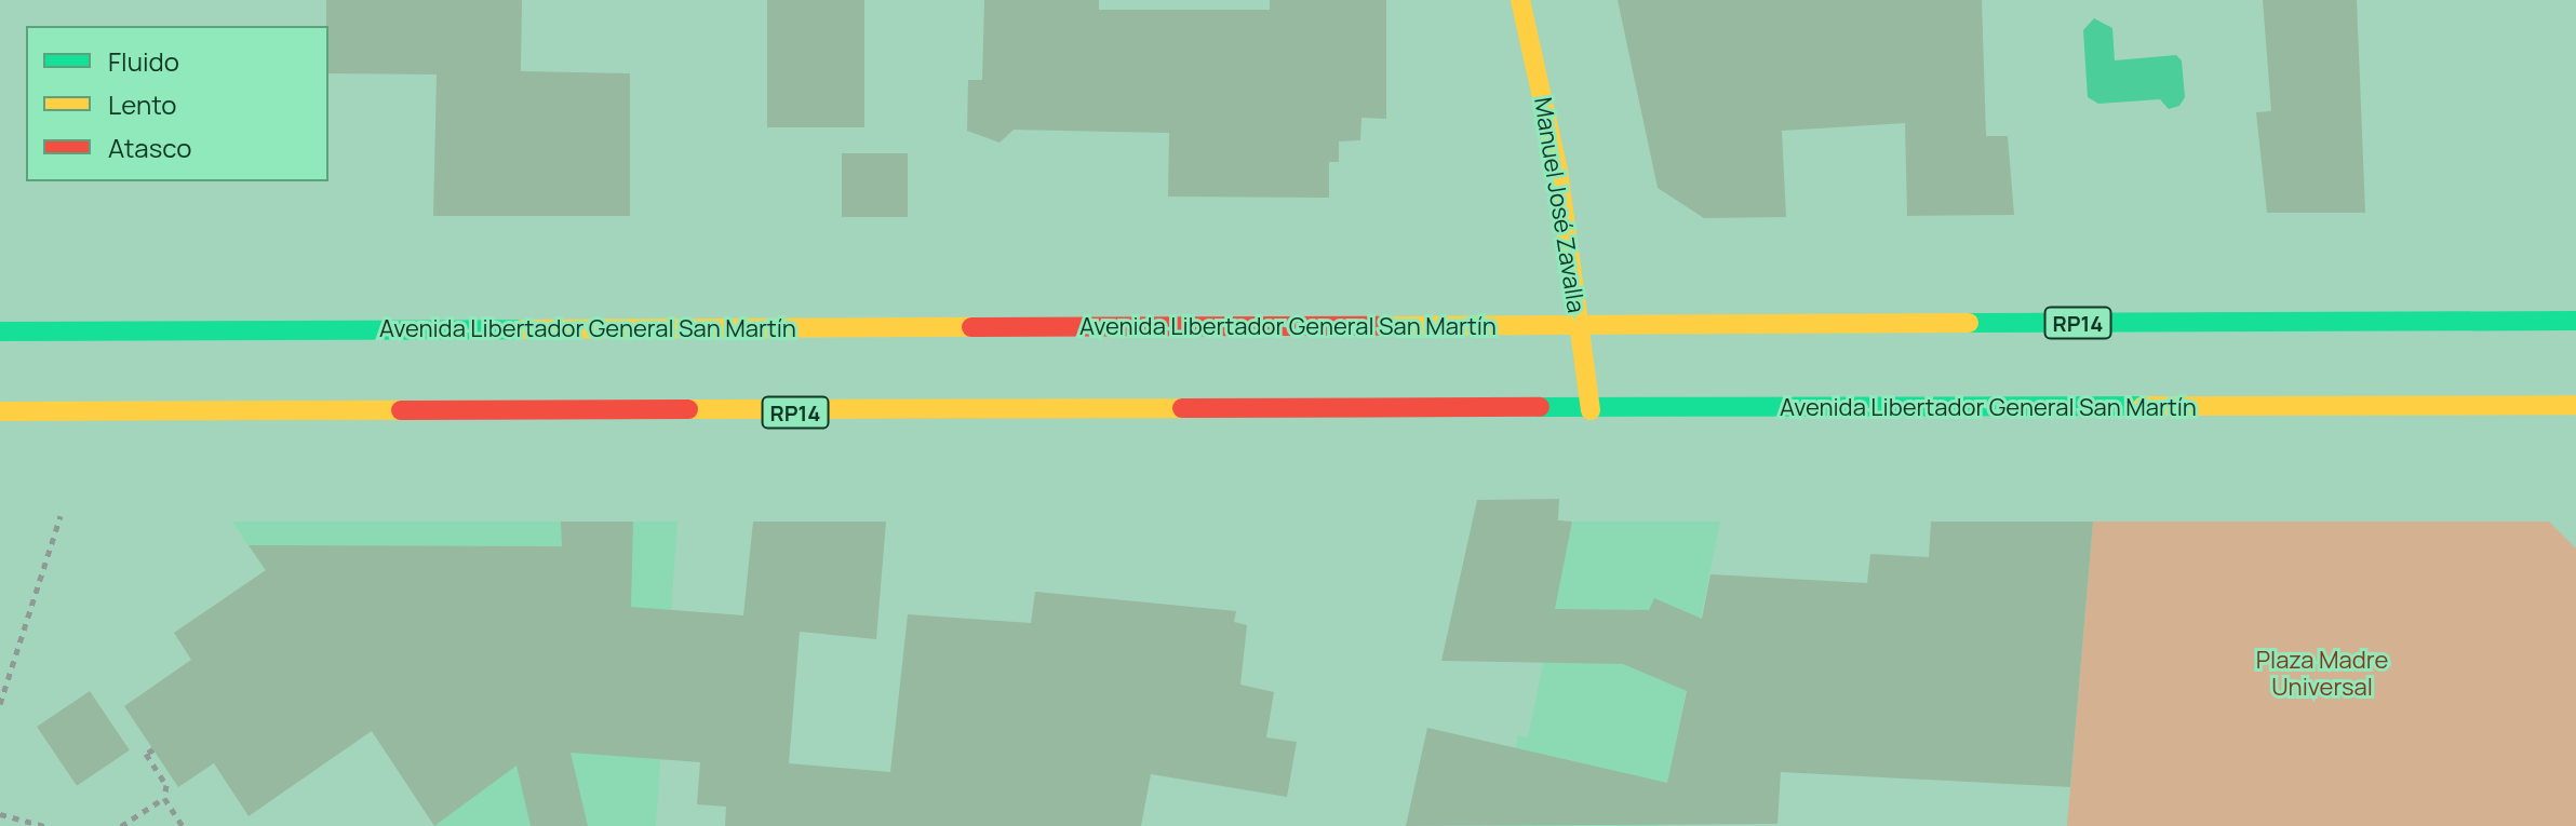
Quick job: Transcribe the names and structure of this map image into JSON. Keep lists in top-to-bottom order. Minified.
{"streets":{"main road":["Manuel José Zavalla","RP14","Avenida Libertador General San Martín"]},"crossings":[["Manuel José Zavalla","Avenida Libertador General San Martín"]],"parks":["Plaza Madre Universal"],"legend":["Fluido","Lento","Atasco"]}
